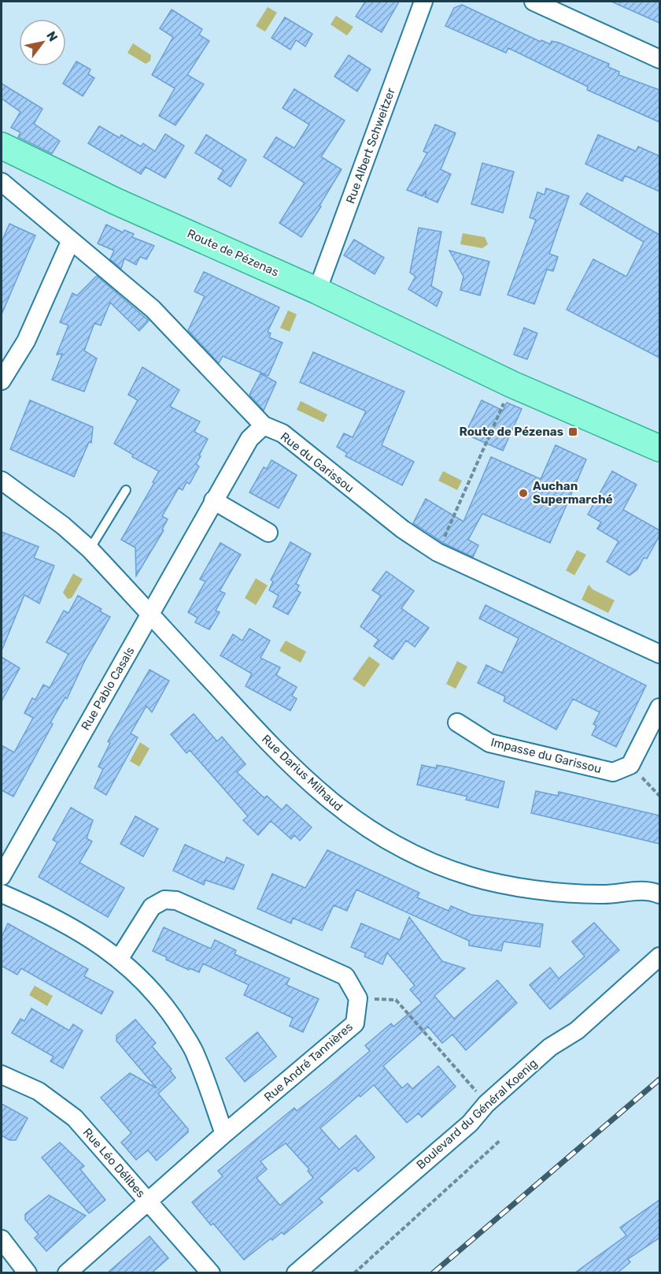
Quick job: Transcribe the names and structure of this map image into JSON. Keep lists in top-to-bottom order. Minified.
{"streets":{"main road":["Route de Pézenas"],"street":["Rue Albert Schweitzer","Rue du Garissou","Rue Pablo Casals","Impasse du Garissou","Rue Darius Milhaud","Rue André Tannières","Boulevard du Général Koenig","Rue Léo Délibes"]},"crossings":[["Rue Albert Schweitzer","Route de Pézenas"],["Rue du Garissou","Rue Pablo Casals"],["Rue Pablo Casals","Rue Darius Milhaud"],["Rue André Tannières","Rue Léo Délibes"]],"places":{"transit":["Route de Pézenas"],"other":["Auchan Supermarché"]},"north":"top right"}
